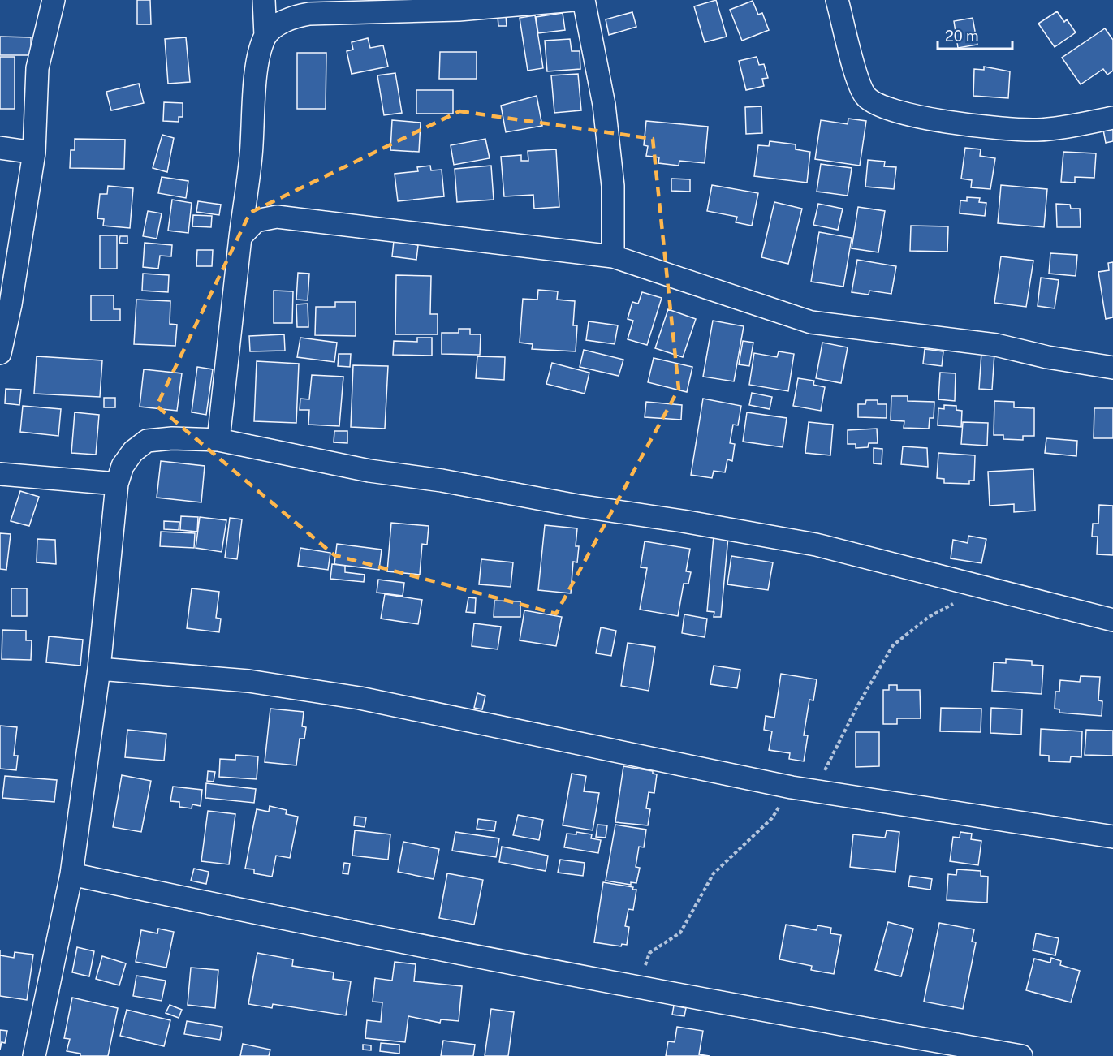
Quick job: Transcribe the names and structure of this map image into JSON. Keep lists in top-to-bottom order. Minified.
{"scale_bar":"20 m"}
